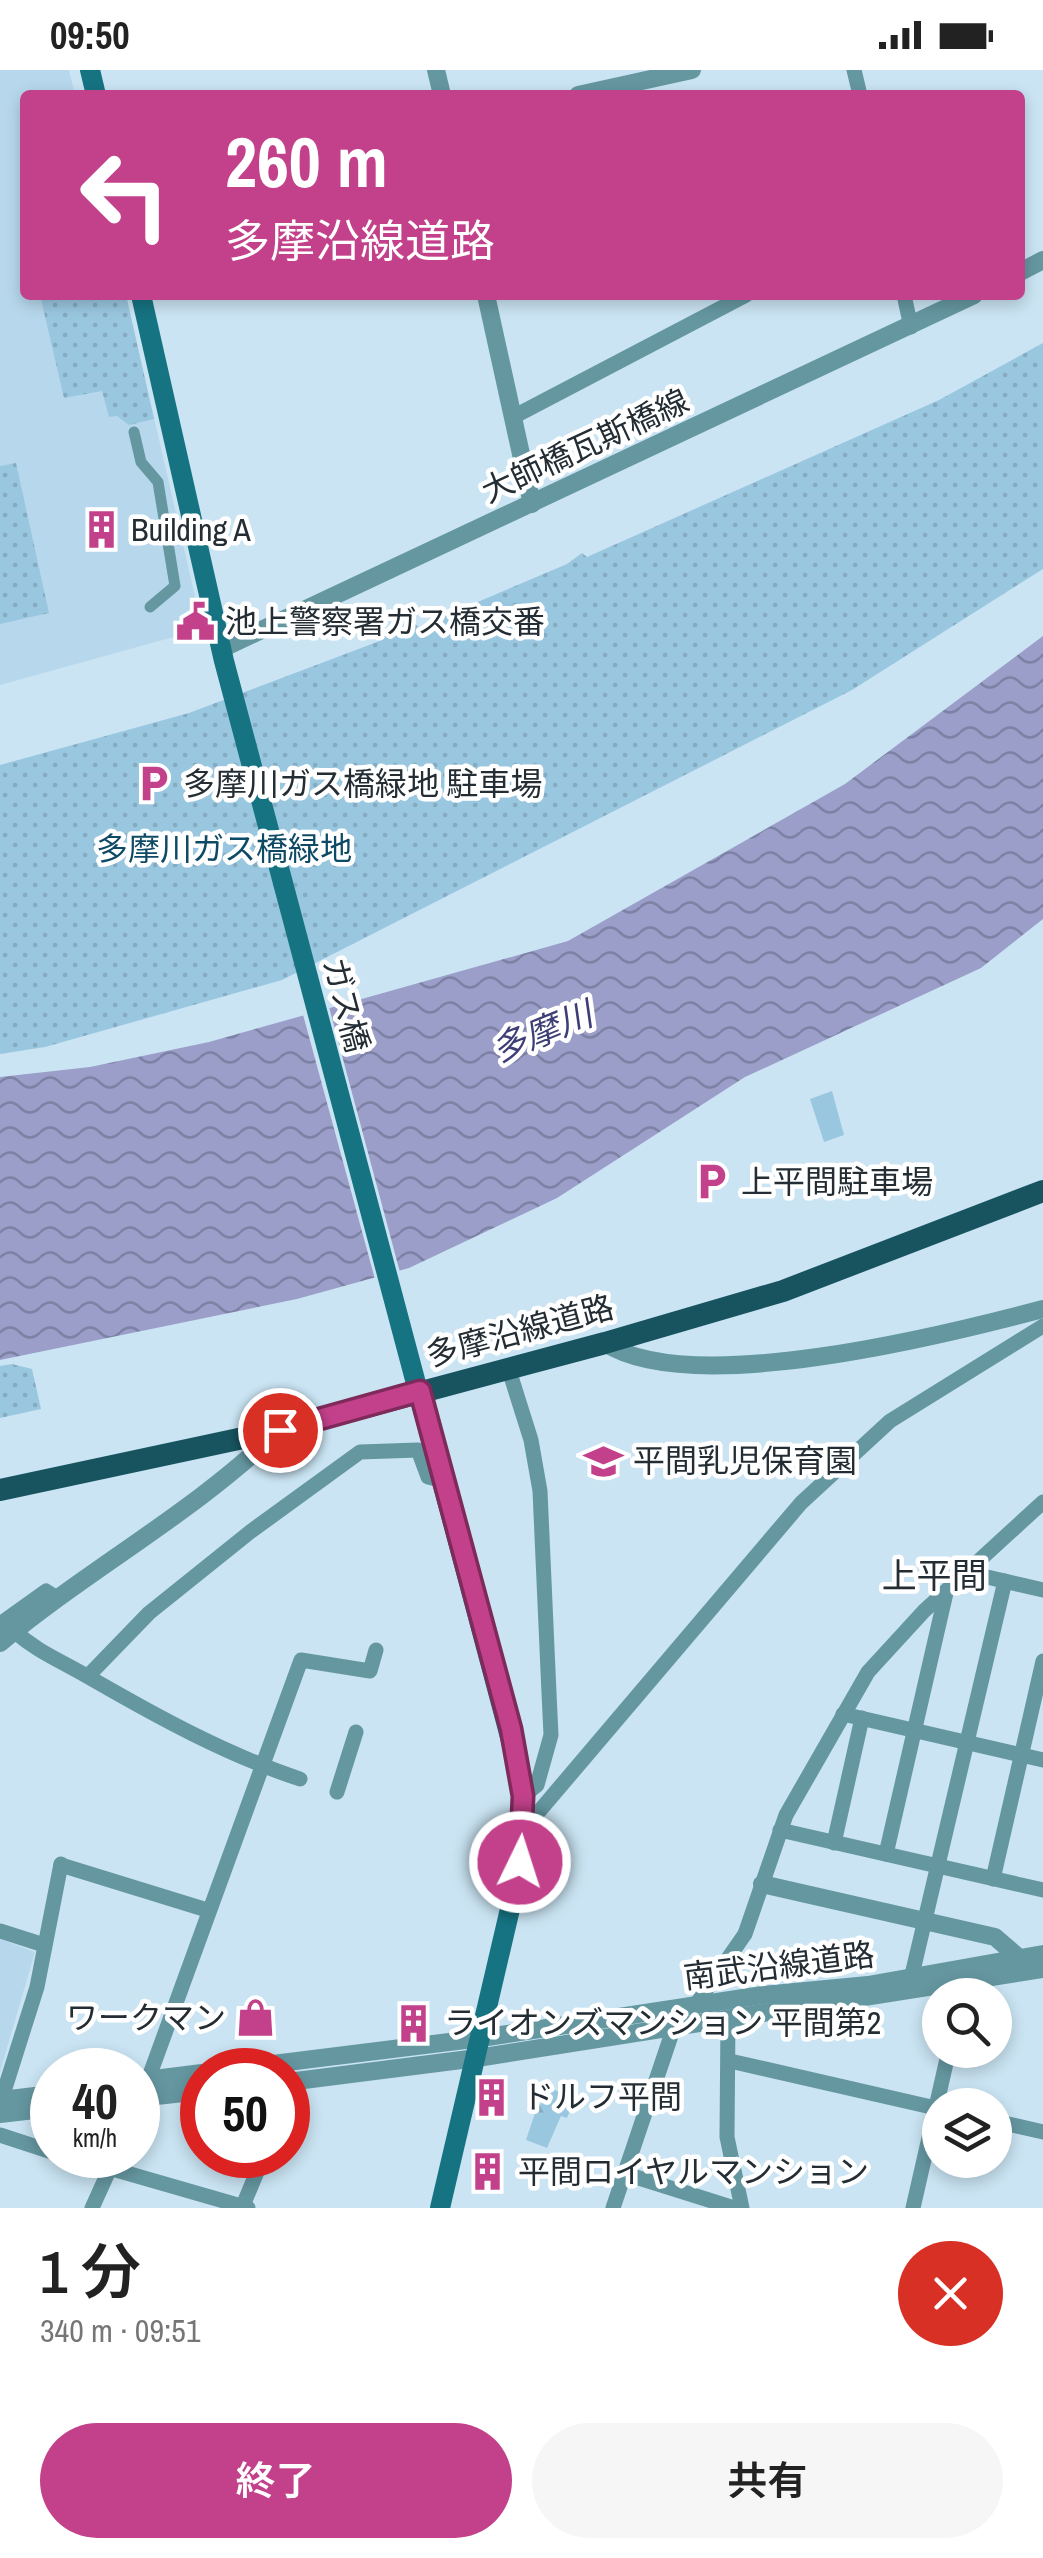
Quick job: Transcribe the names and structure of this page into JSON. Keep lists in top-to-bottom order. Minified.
{"streets":{"main road":["ガス橋","多摩沿線道路"],"street":["大師橋瓦斯橋線","南武沿線道路"]},"crossings":[["大師橋瓦斯橋線","ガス橋"],["ガス橋","多摩沿線道路"],["ガス橋","南武沿線道路"]],"districts":["上平間"],"water":["多摩川"],"parks":["多摩川ガス橋緑地"],"places":{"building":["Building A","ライオンズマンション 平間第2","ドルフ平間","平間ロイヤルマンション"],"public building":["池上警察署ガス橋交番"],"parking":["多摩川ガス橋緑地 駐車場","上平間駐車場"],"school or university":["平間乳児保育園"],"shop":["ワークマン"]},"page":{"status":"09:50","turn":["260 m","多摩沿線道路"],"speed":"40 km/h","limit":"50","heading":["1 分","340 m · 09:51"],"buttons":["終了","共有"]}}
